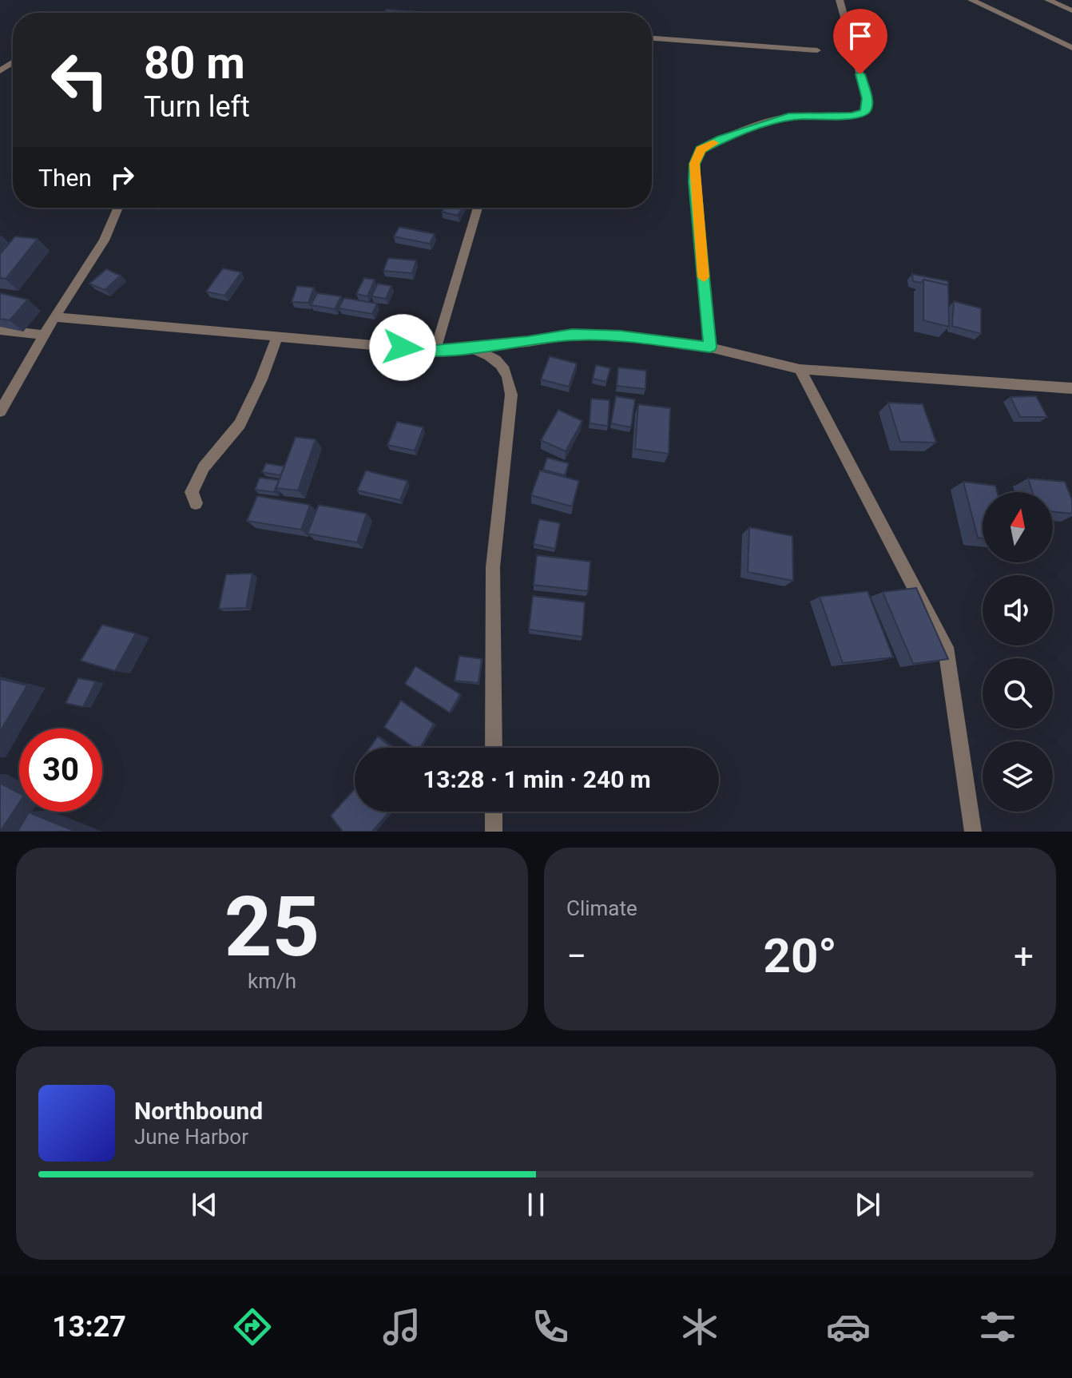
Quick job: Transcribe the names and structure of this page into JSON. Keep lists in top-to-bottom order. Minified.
{"north":"top","page":{"turn":["80 m","Turn left"],"then":"Then","limit":"30","trip":"13:28 · 1 min · 240 m","tile":[["25","km/h"],"Climate"],"heat":["−","20°","+"],"song":["Northbound","June Harbor"],"tabs":"13:27"}}
